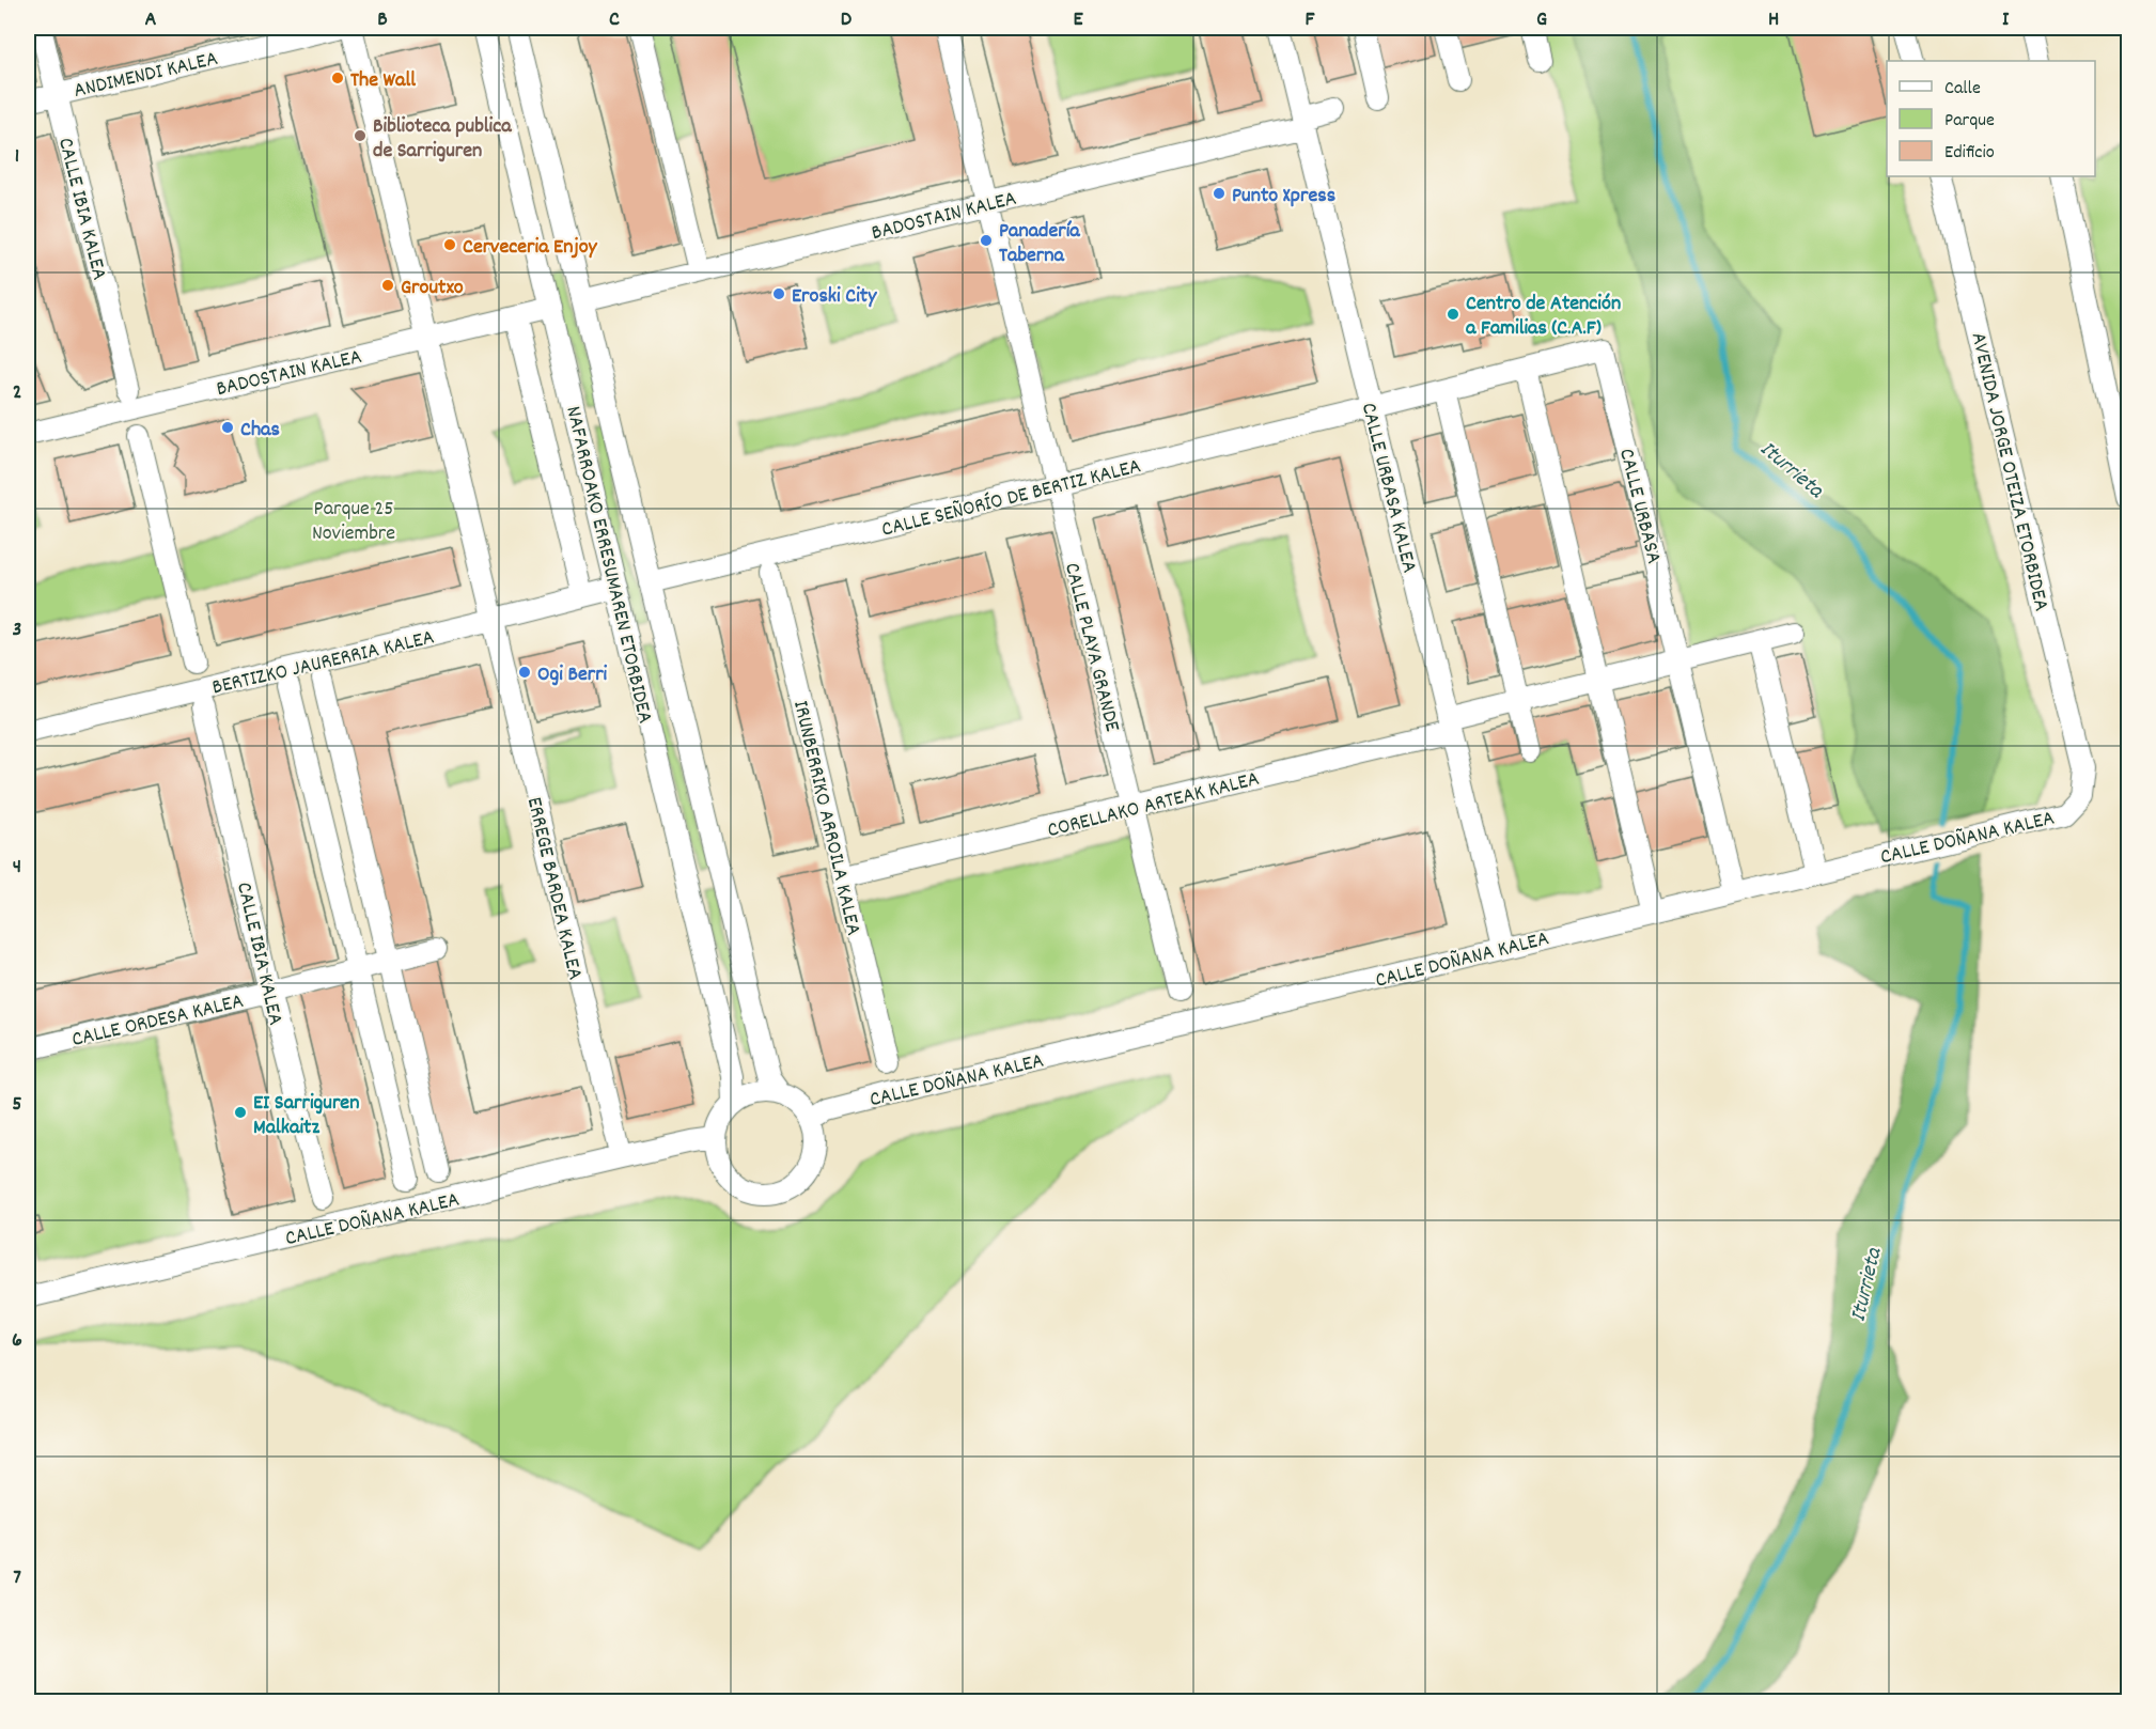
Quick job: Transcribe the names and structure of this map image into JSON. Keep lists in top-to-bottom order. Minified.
{"streets":{"street":["ANDIMENDI KALEA","CALLE IBIA KALEA","BADOSTAIN KALEA","AVENIDA JORGE OTEIZA ETORBIDEA","CALLE URBASA KALEA","CALLE SEÑORÍO DE BERTIZ KALEA","CALLE URBASA","NAFARROAKO ERRESUMAREN ETORBIDEA","CALLE PLAYA GRANDE","BERTIZKO JAURERRIA KALEA","CORELLAKO ARTEAK KALEA","IRUNBERRIKO ARROILA KALEA","CALLE DOÑANA KALEA","ERREGE BARDEA KALEA","CALLE ORDESA KALEA"]},"crossings":[["ANDIMENDI KALEA","CALLE IBIA KALEA"],["CALLE IBIA KALEA","CALLE ORDESA KALEA"],["BADOSTAIN KALEA","CALLE URBASA KALEA"],["BADOSTAIN KALEA","NAFARROAKO ERRESUMAREN ETORBIDEA"],["AVENIDA JORGE OTEIZA ETORBIDEA","CALLE DOÑANA KALEA"],["CALLE URBASA KALEA","CALLE SEÑORÍO DE BERTIZ KALEA"],["CALLE URBASA KALEA","CORELLAKO ARTEAK KALEA"],["CALLE URBASA KALEA","CALLE DOÑANA KALEA"],["CALLE SEÑORÍO DE BERTIZ KALEA","NAFARROAKO ERRESUMAREN ETORBIDEA"],["CALLE URBASA","CALLE DOÑANA KALEA"],["NAFARROAKO ERRESUMAREN ETORBIDEA","BERTIZKO JAURERRIA KALEA"],["NAFARROAKO ERRESUMAREN ETORBIDEA","CALLE DOÑANA KALEA"]],"water":["Iturrieta"],"parks":["Parque 25 Noviembre"],"places":["The Wall","Biblioteca publica de Sarriguren","Punto Xpress","Panadería Taberna","Cerveceria Enjoy","Groutxo","Eroski City","Centro de Atención a Familias (C.A.F)","Chas","Ogi Berri","EI Sarriguren Malkaitz"],"legend":["Calle","Parque","Edificio"],"grid":{"columns":["A","B","C","D","E","F","G","H","I"],"rows":["1","2","3","4","5","6","7"]}}
